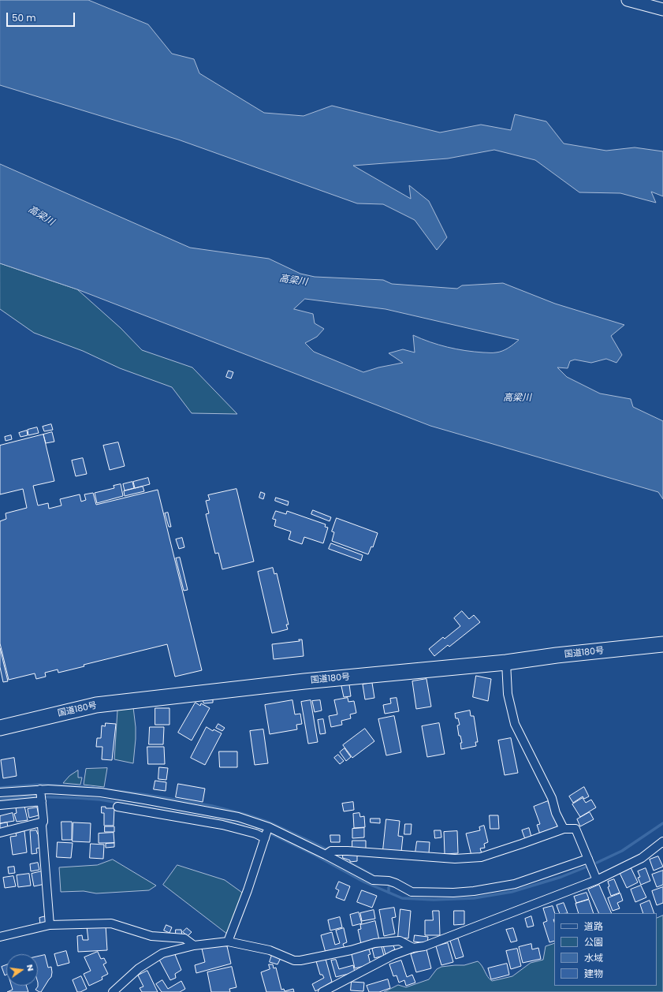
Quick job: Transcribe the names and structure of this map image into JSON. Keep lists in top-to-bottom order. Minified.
{"streets":{"highway":["国道180号"]},"water":["高梁川"],"legend":["道路","公園","水域","建物"],"scale_bar":"50 m","north":"right"}
